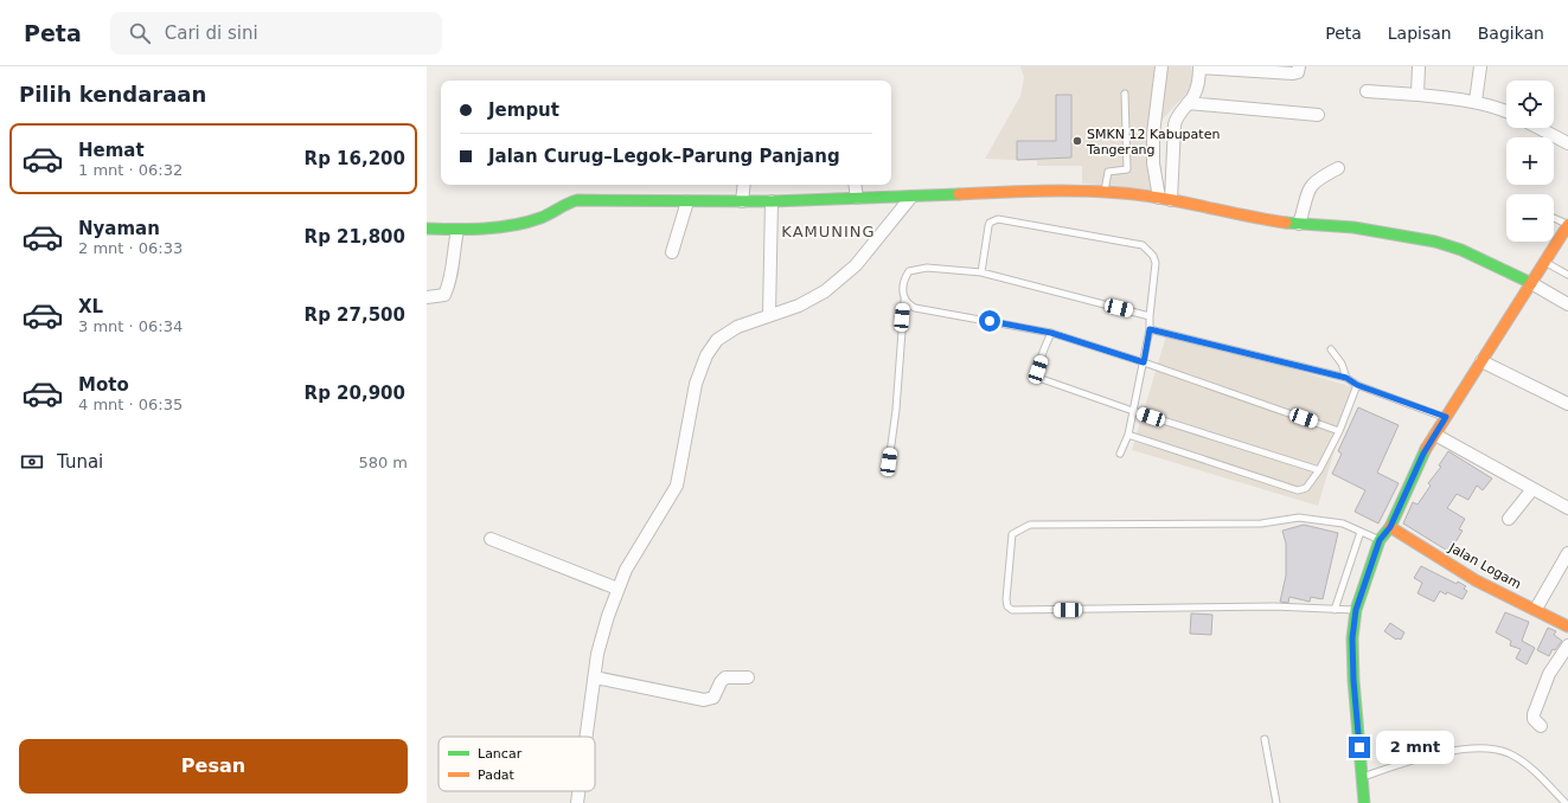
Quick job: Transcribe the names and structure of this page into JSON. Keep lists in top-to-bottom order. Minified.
{"streets":{"street":["Jalan Logam"]},"districts":["KAMUNING"],"places":["SMKN 12 Kabupaten Tangerang"],"legend":["Lancar","Padat"],"page":{"header":"Peta","search":"Cari di sini","nav":["Peta","Lapisan","Bagikan"],"heading":"Pilih kendaraan","map_buttons":["+","−"],"banner":["Jemput","Jalan Curug–Legok–Parung Panjang"],"list":[{"name":"Hemat","note":"1 mnt · 06:32","value":"Rp 16,200"},{"name":"Nyaman","note":"2 mnt · 06:33","value":"Rp 21,800"},{"name":"XL","note":"3 mnt · 06:34","value":"Rp 27,500"},{"name":"Moto","note":"4 mnt · 06:35","value":"Rp 20,900"}],"pay":["Tunai","580 m"],"buttons":"Pesan","bubble":"2 mnt"}}
